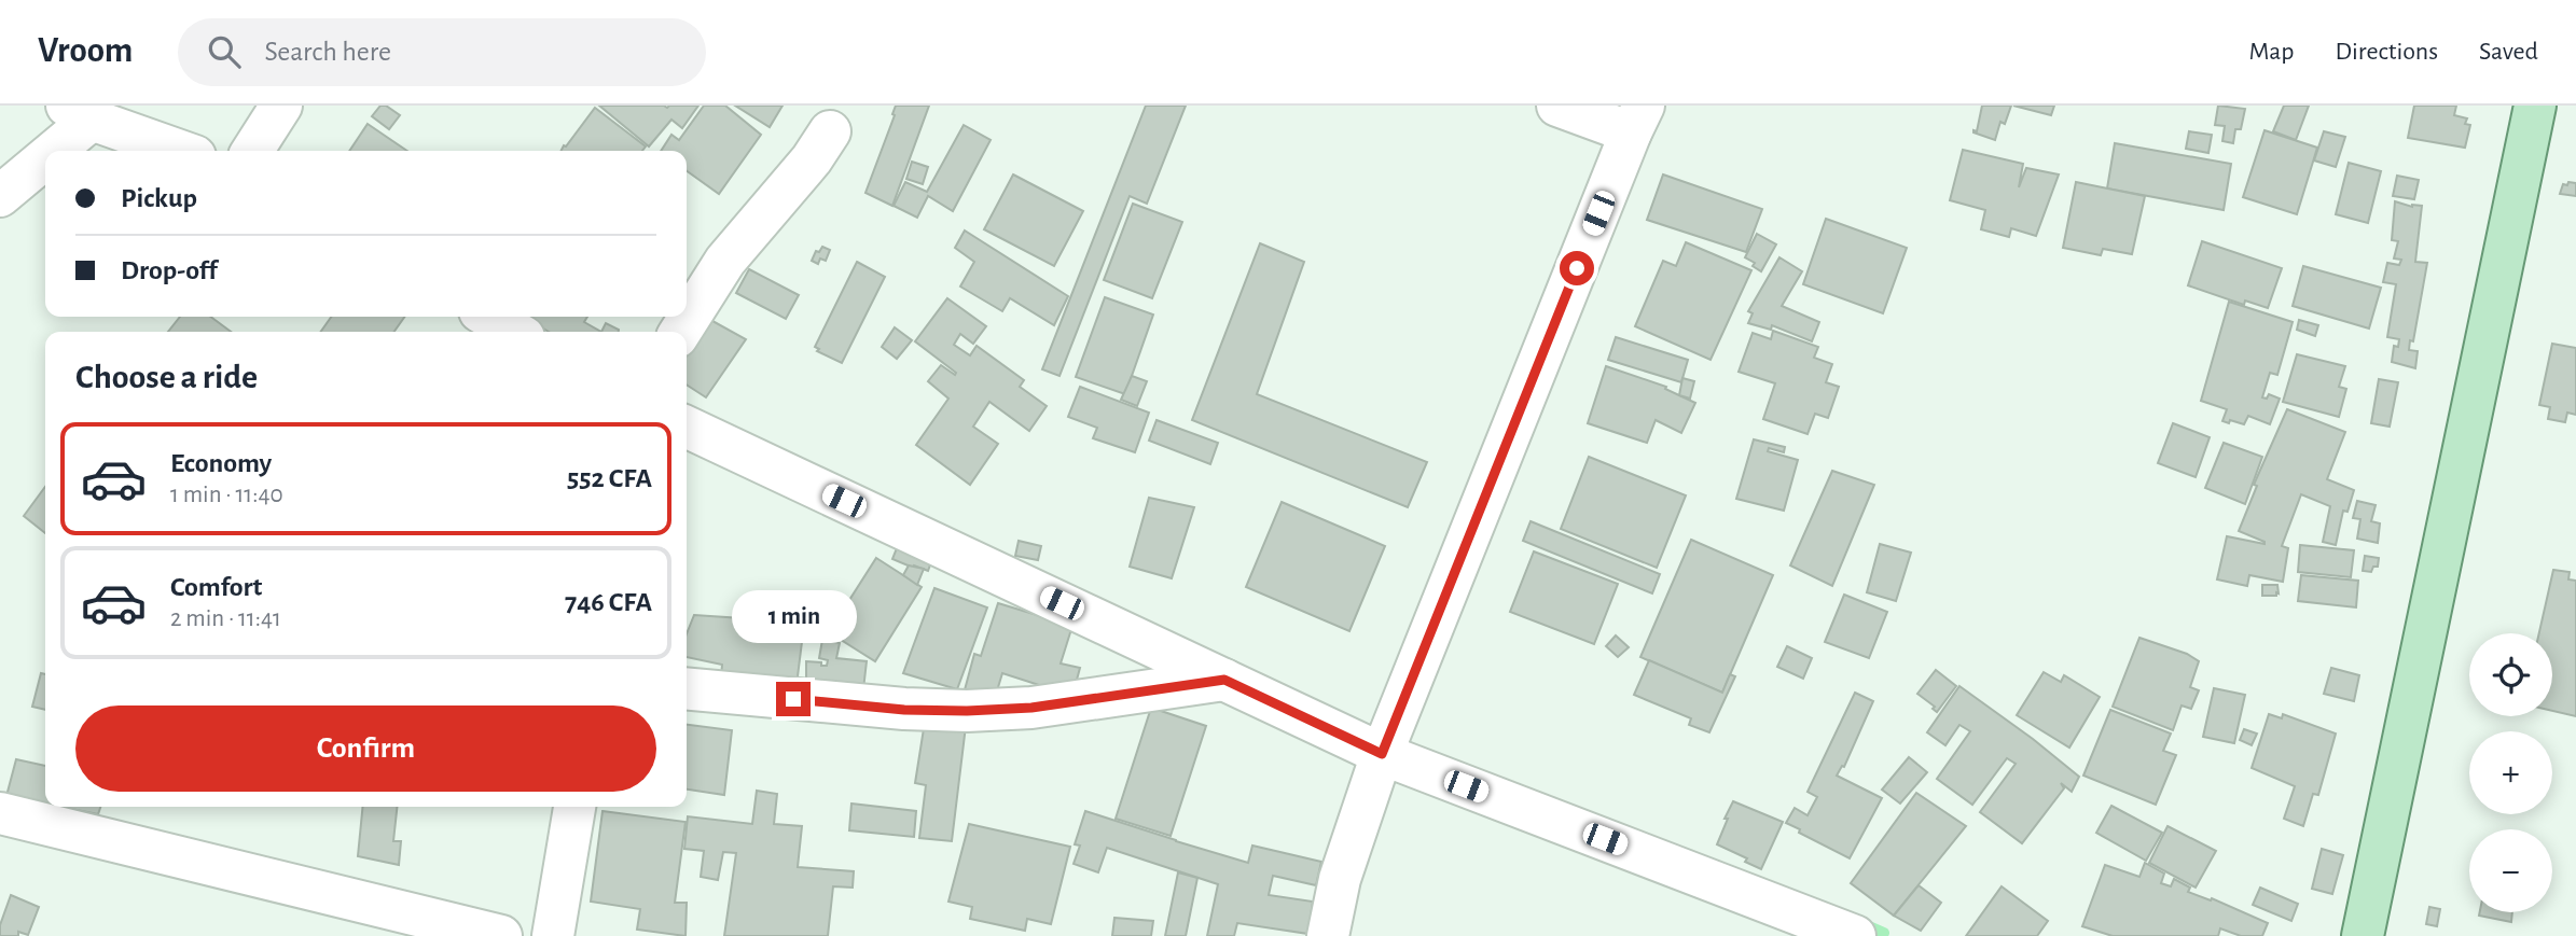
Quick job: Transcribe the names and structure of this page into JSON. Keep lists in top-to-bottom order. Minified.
{"page":{"header":"Vroom","search":"Search here","nav":["Map","Directions","Saved"],"banner":["Pickup","Drop-off"],"heading":"Choose a ride","list":[{"name":"Economy","note":"1 min · 11:40","value":"552 CFA"},{"name":"Comfort","note":"2 min · 11:41","value":"746 CFA"}],"bubble":"1 min","map_buttons":["+","−"],"buttons":"Confirm"}}
